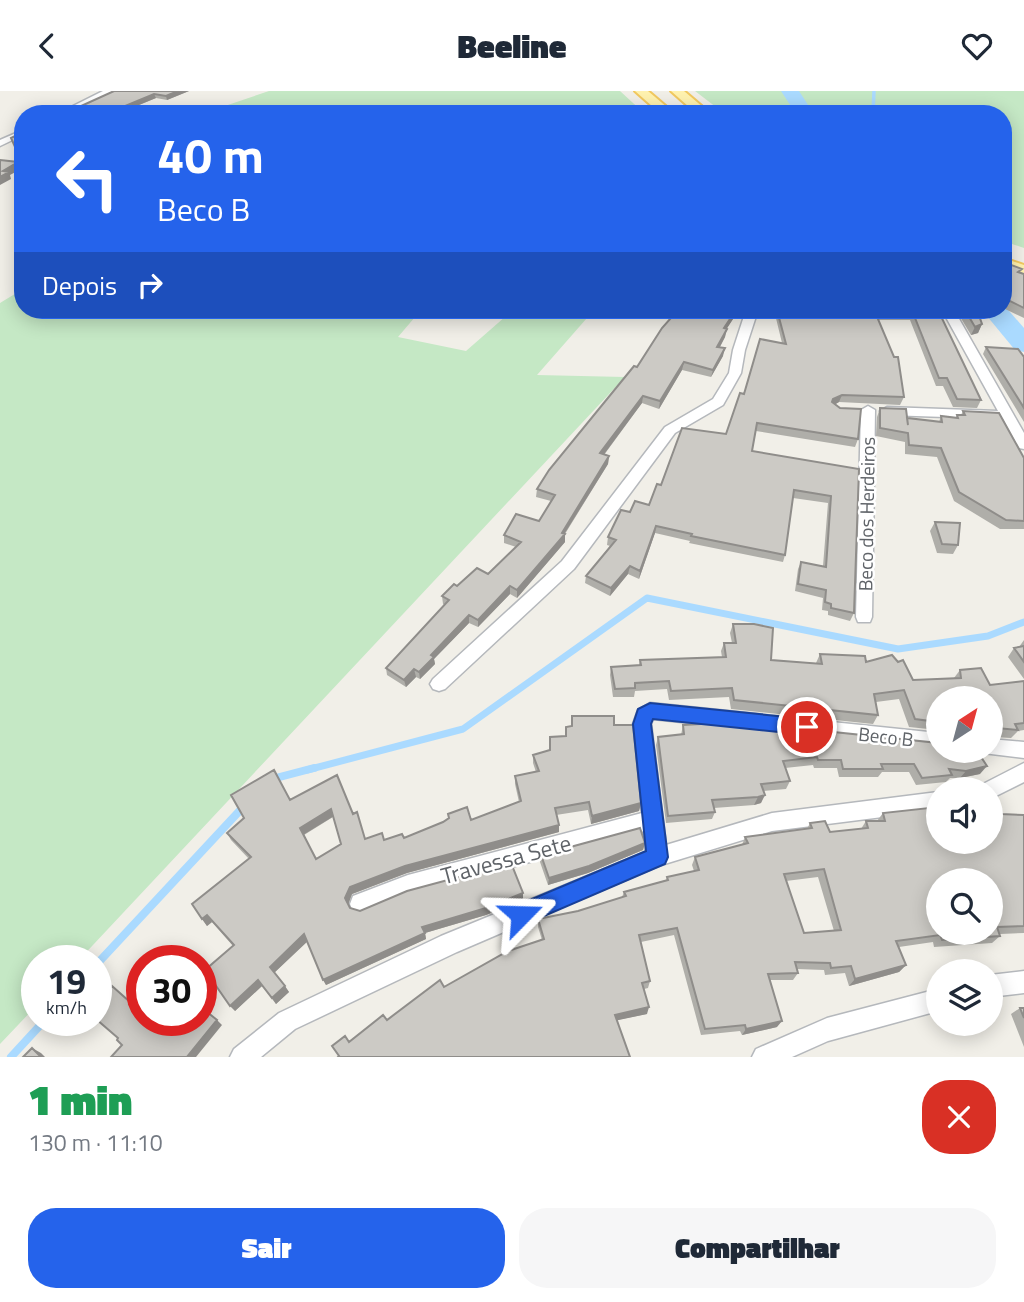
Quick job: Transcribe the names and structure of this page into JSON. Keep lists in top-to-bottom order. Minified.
{"streets":{"street":["Beco dos Herdeiros","Beco B","Travessa Sete"]},"crossings":[["Beco B","Travessa Sete"]],"north":"top right","page":{"header":"Beeline","turn":["40 m","Beco B"],"then":"Depois","speed":"19 km/h","limit":"30","heading":["1 min","130 m · 11:10"],"buttons":["Sair","Compartilhar"]}}
